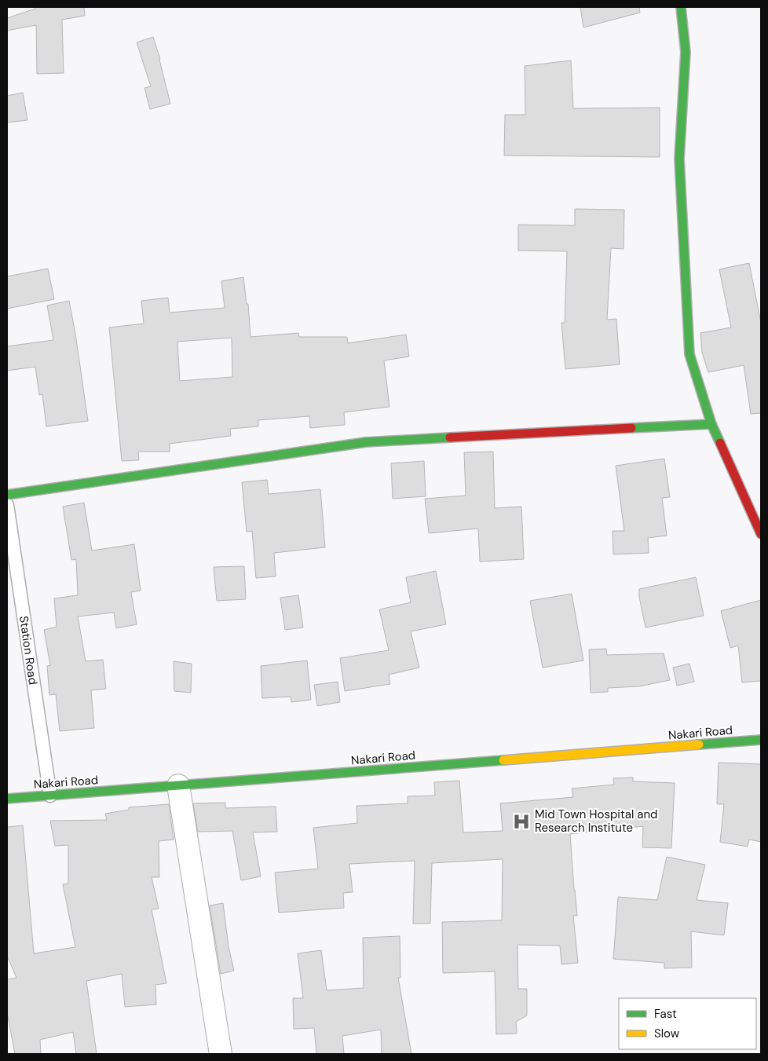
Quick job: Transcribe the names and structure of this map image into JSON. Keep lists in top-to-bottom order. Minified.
{"streets":{"street":["Nakari Road"],"lane":["Station Road"]},"crossings":[["Station Road","Nakari Road"]],"places":{"hospital":["Mid Town Hospital and Research Institute"]},"legend":["Fast","Slow"]}
